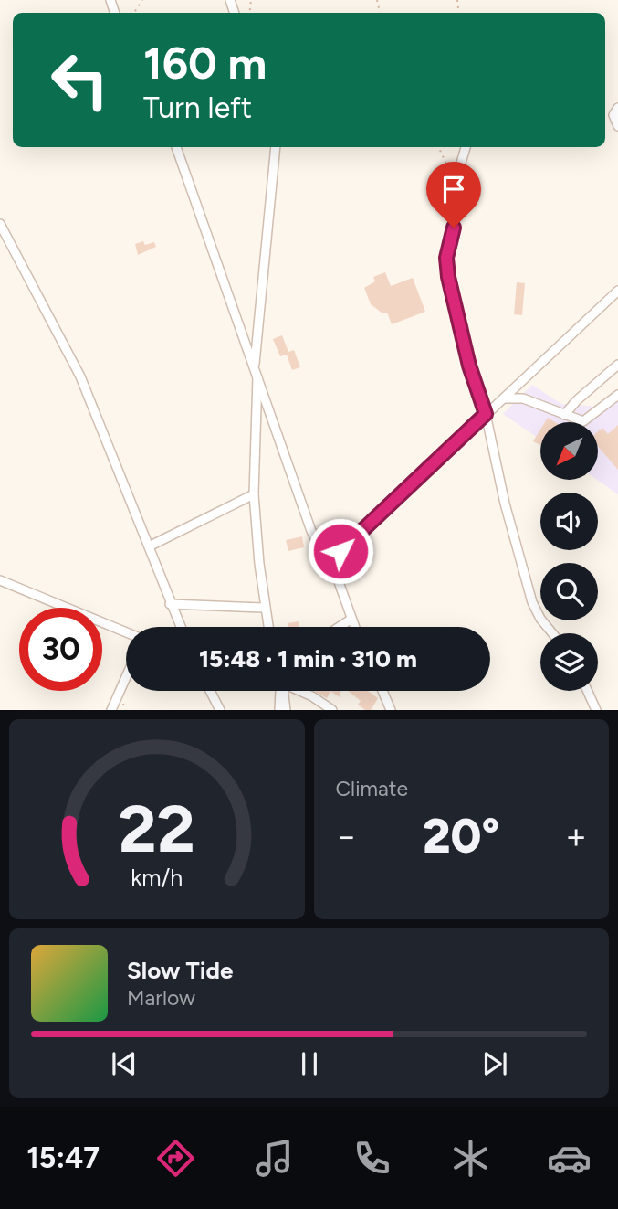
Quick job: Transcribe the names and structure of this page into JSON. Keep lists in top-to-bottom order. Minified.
{"north":"bottom left","page":{"turn":["160 m","Turn left"],"limit":"30","trip":"15:48 · 1 min · 310 m","tile":"Climate","heat":["−","20°","+"],"song":["Slow Tide","Marlow"],"tabs":"15:47","gauge":["22","km/h"]}}
